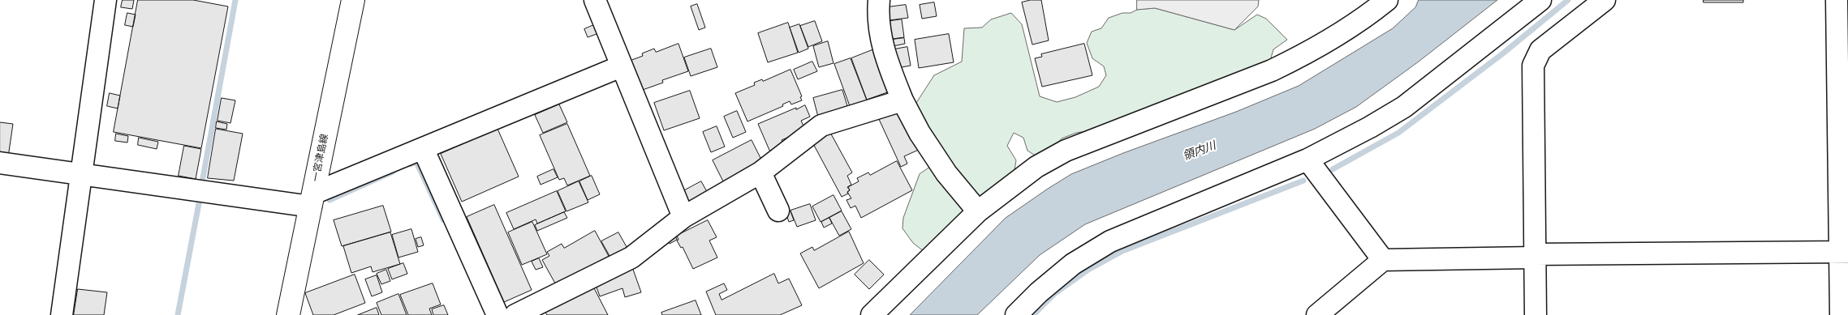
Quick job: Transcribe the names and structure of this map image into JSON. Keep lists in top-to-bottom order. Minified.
{"streets":{"main road":["一宮津島線"]},"water":["領内川"]}
